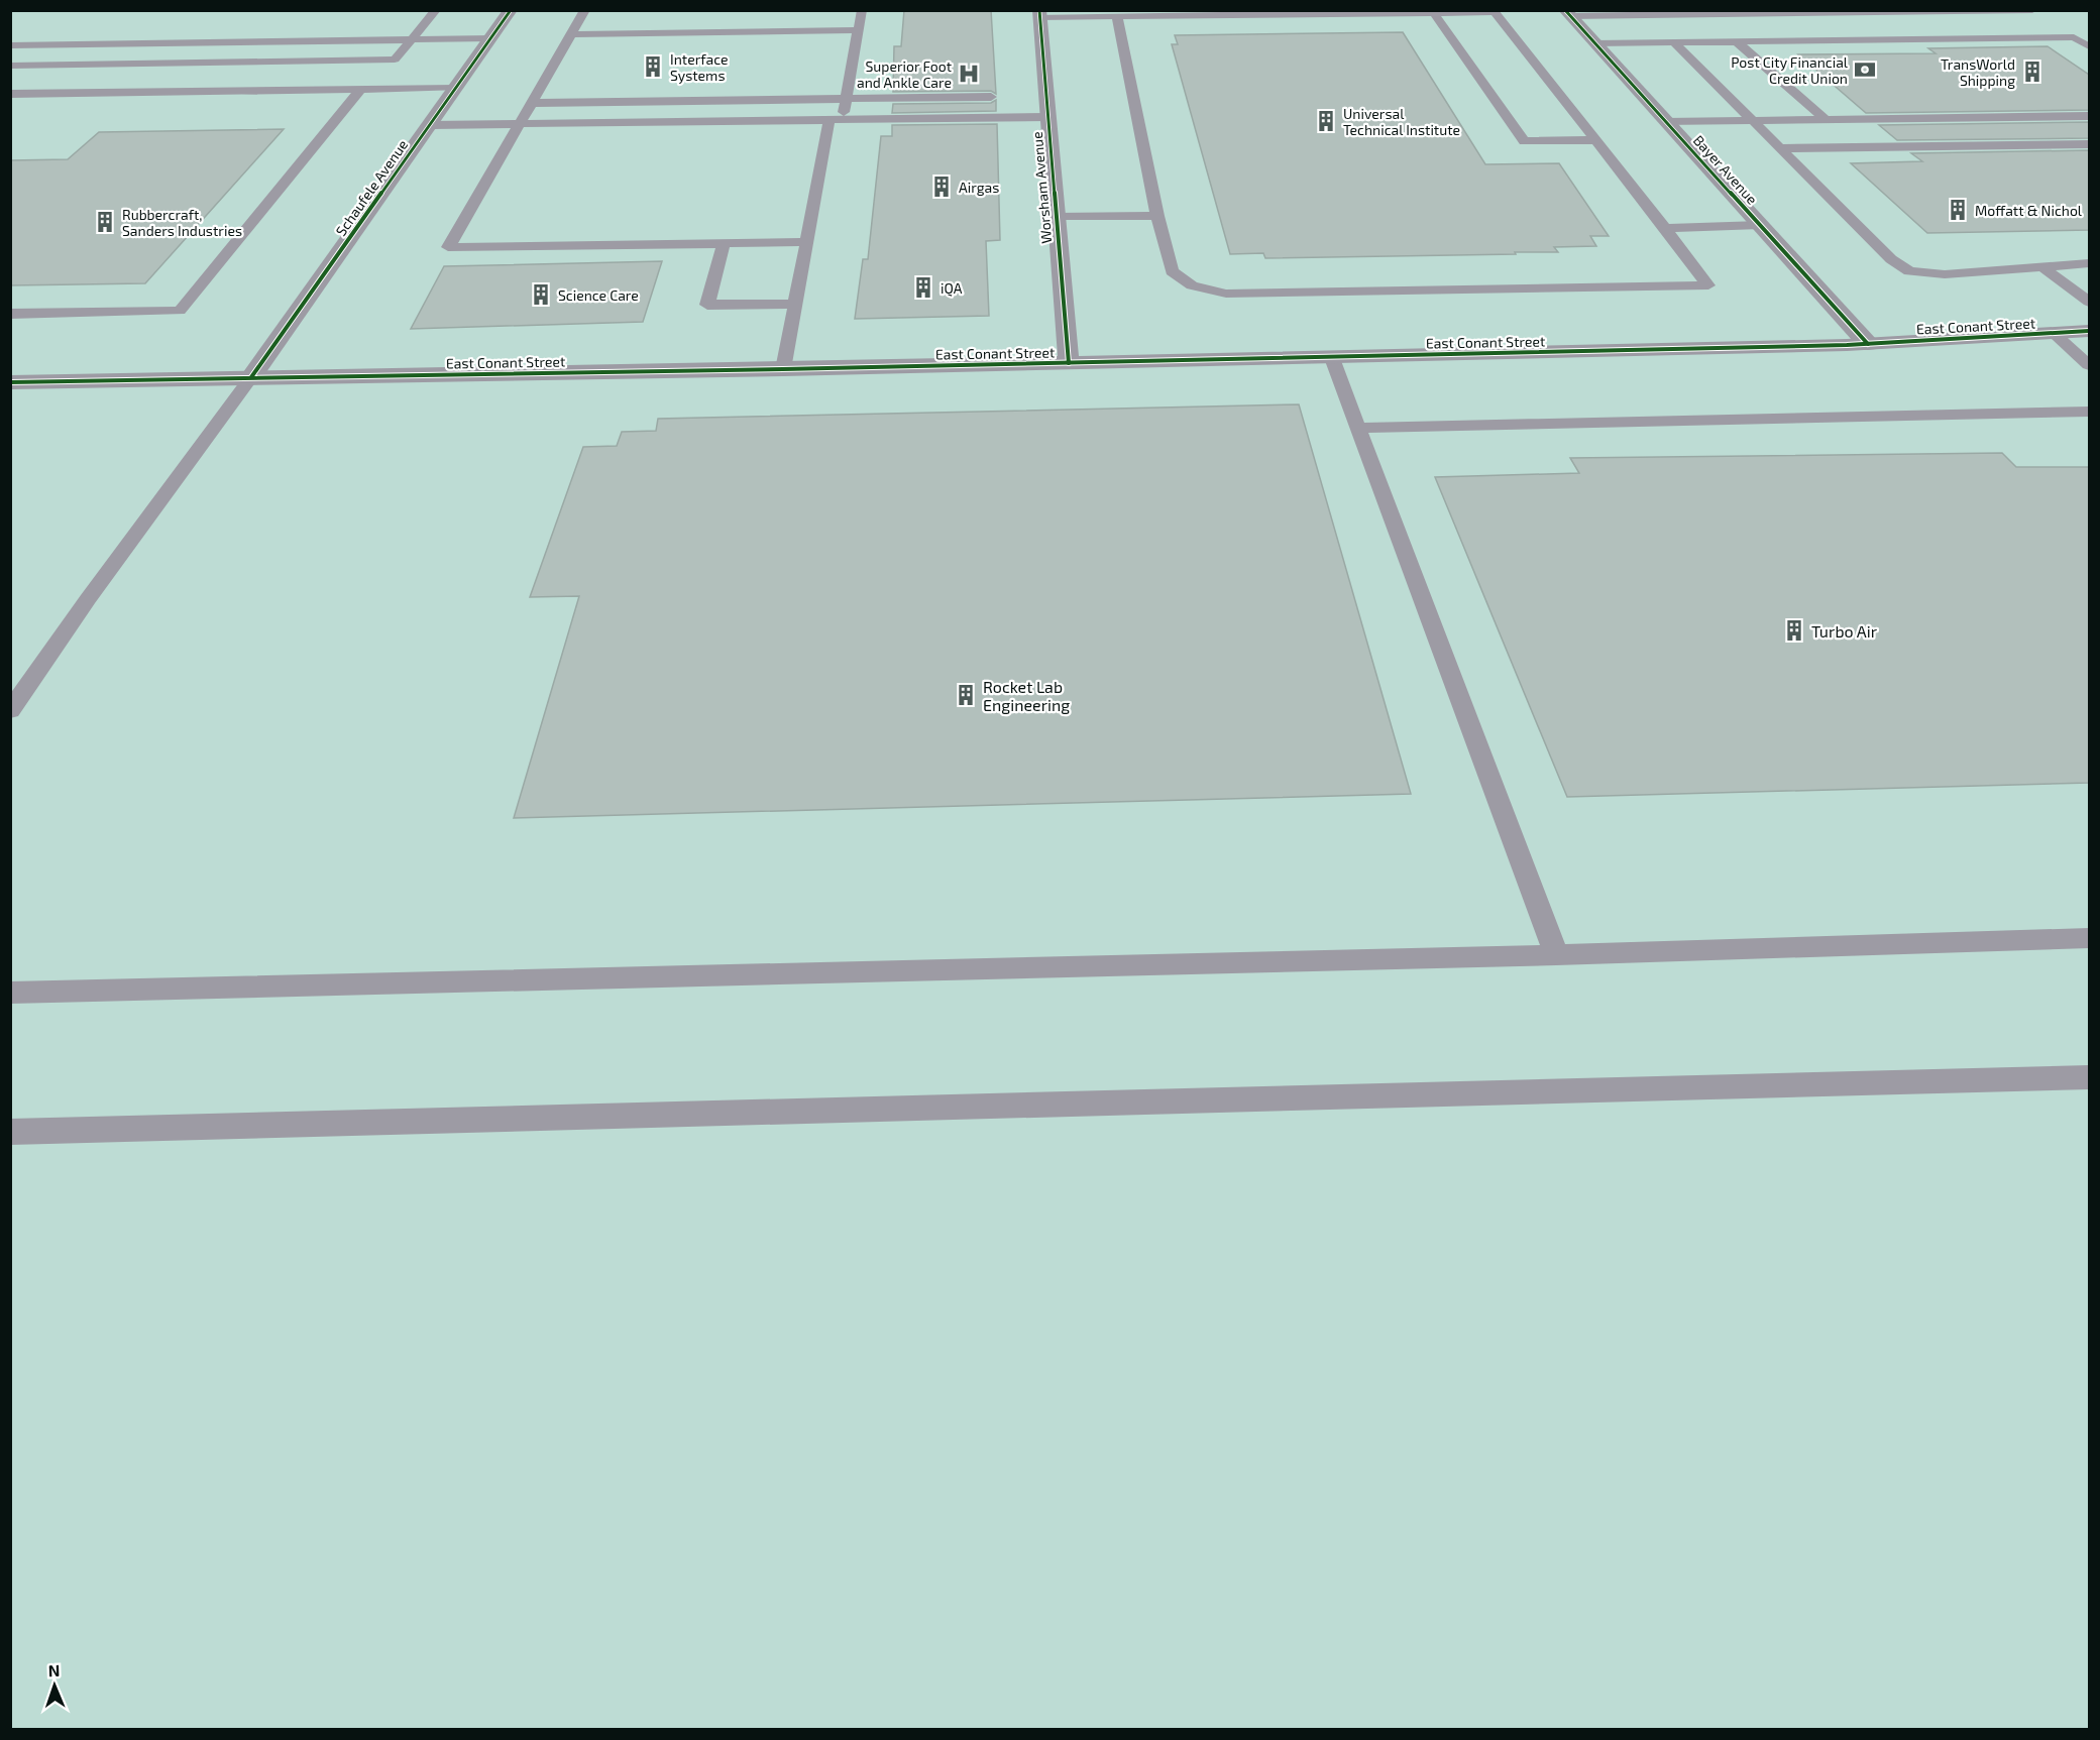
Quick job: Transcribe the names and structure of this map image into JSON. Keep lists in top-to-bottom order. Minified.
{"streets":{"street":["Bayer Avenue","Schaufele Avenue","Worsham Avenue","East Conant Street"]},"crossings":[["Bayer Avenue","East Conant Street"],["Schaufele Avenue","East Conant Street"],["Worsham Avenue","East Conant Street"]],"places":{"building":["Interface Systems","TransWorld Shipping","Universal Technical Institute","Airgas","Moffatt & Nichol","Rubbercraft, Sanders Industries","iQA","Science Care","Turbo Air","Rocket Lab Engineering"],"bank":["Post City Financial Credit Union"],"hospital":["Superior Foot and Ankle Care"]},"north":"top"}
